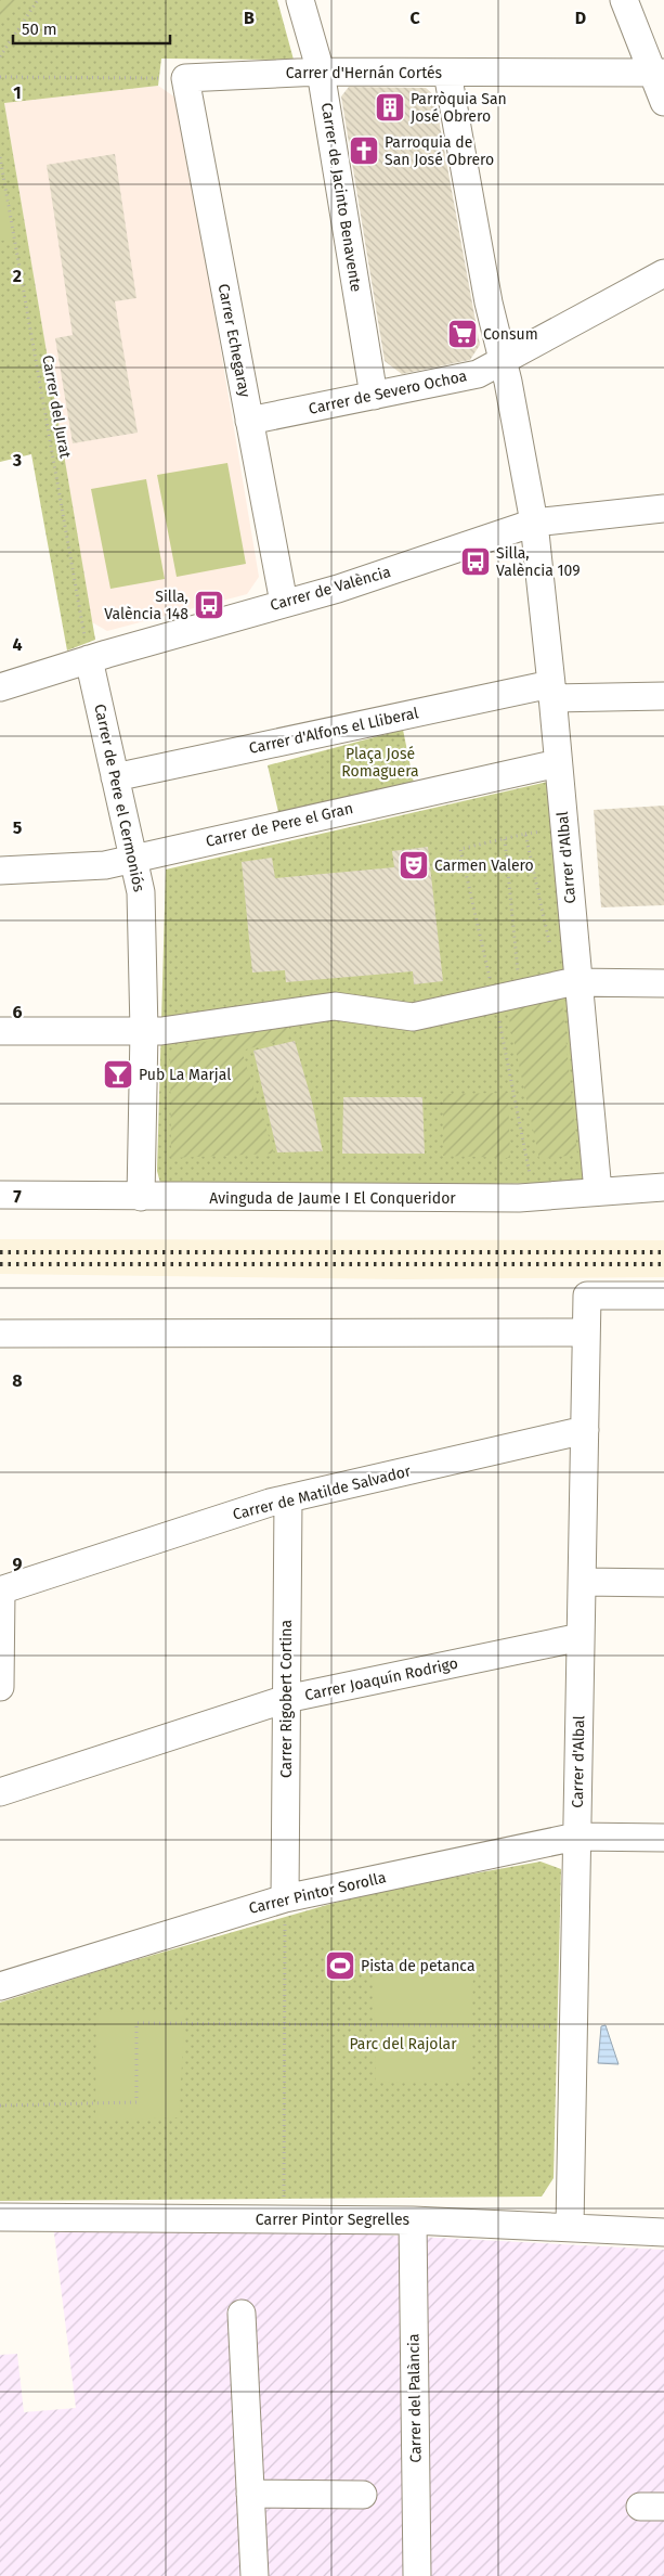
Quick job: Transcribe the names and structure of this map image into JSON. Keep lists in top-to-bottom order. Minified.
{"streets":{"street":["Carrer d'Hernán Cortés","Carrer de Jacinto Benavente","Carrer Echegaray","Carrer de Severo Ochoa","Carrer de València","Carrer d'Alfons el Lliberal","Carrer de Pere el Cermoniós","Carrer de Pere el Gran","Carrer d'Albal","Avinguda de Jaume I El Conqueridor","Carrer de Matilde Salvador","Carrer Joaquín Rodrigo","Carrer Rigobert Cortina","Carrer Pintor Sorolla","Carrer Pintor Segrelles","Carrer del Palància"],"path":["Carrer del Jurat"]},"crossings":[["Carrer d'Hernán Cortés","Carrer de Jacinto Benavente"],["Carrer d'Hernán Cortés","Carrer Echegaray"],["Carrer d'Hernán Cortés","Carrer d'Albal"],["Carrer de Jacinto Benavente","Carrer de Severo Ochoa"],["Carrer Echegaray","Carrer de Severo Ochoa"],["Carrer Echegaray","Carrer de València"],["Carrer de Severo Ochoa","Carrer d'Albal"],["Carrer del Jurat","Carrer de València"],["Carrer del Jurat","Carrer de Pere el Cermoniós"],["Carrer de València","Carrer de Pere el Cermoniós"],["Carrer de València","Carrer d'Albal"],["Carrer d'Alfons el Lliberal","Carrer de Pere el Cermoniós"],["Carrer d'Alfons el Lliberal","Carrer d'Albal"],["Carrer de Pere el Cermoniós","Carrer de Pere el Gran"],["Carrer de Pere el Cermoniós","Avinguda de Jaume I El Conqueridor"],["Carrer de Pere el Gran","Carrer d'Albal"],["Carrer d'Albal","Avinguda de Jaume I El Conqueridor"],["Carrer d'Albal","Carrer de Matilde Salvador"],["Carrer d'Albal","Carrer Joaquín Rodrigo"],["Carrer d'Albal","Carrer Pintor Sorolla"],["Carrer d'Albal","Carrer Pintor Segrelles"],["Carrer de Matilde Salvador","Carrer Rigobert Cortina"],["Carrer Joaquín Rodrigo","Carrer Rigobert Cortina"],["Carrer Rigobert Cortina","Carrer Pintor Sorolla"],["Carrer Pintor Segrelles","Carrer del Palància"]],"parks":["Plaça José Romaguera","Parc del Rajolar"],"places":{"building":["Parròquia San José Obrero"],"church":["Parroquia de San José Obrero"],"supermarket":["Consum"],"bus stop":["Silla, València 109","Silla, València 148"],"theatre":["Carmen Valero"],"bar":["Pub La Marjal"],"sports":["Pista de petanca"]},"scale_bar":"50 m","grid":{"columns":["B","C","D"],"rows":["1","2","3","4","5","6","7","8","9"]}}
